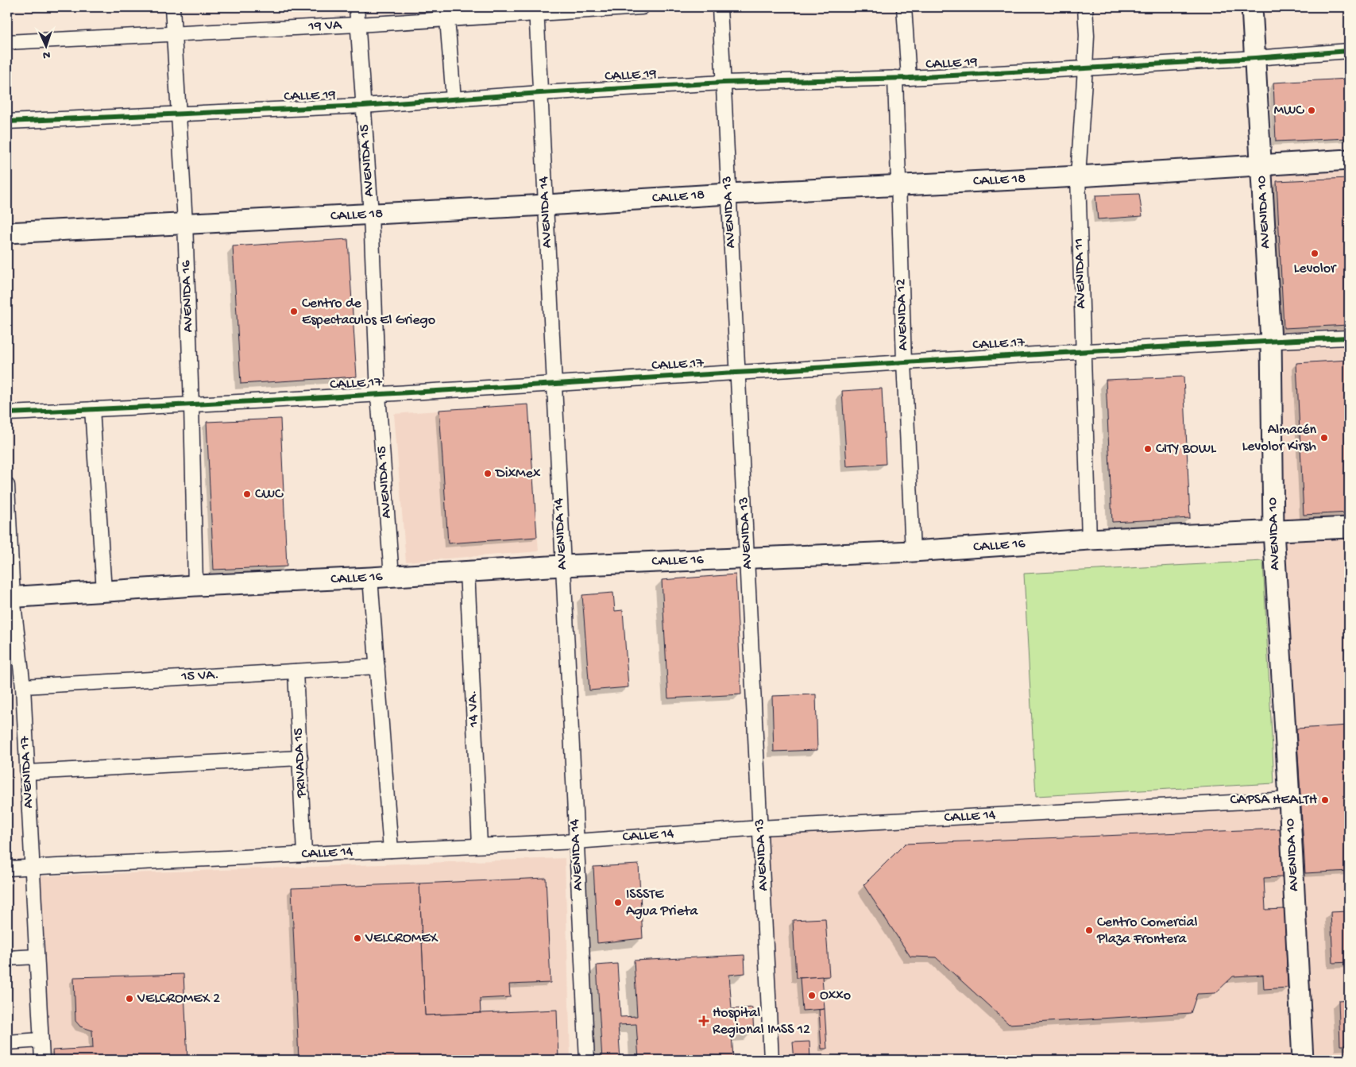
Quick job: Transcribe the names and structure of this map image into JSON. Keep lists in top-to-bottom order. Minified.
{"streets":{"street":["19 VA","CALLE 19","AVENIDA 15","CALLE 18","AVENIDA 14","AVENIDA 13","AVENIDA 10","AVENIDA 11","AVENIDA 16","AVENIDA 12","CALLE 17","CALLE 16","15 VA.","14 VA.","PRIVADA 15","AVENIDA 17","CALLE 14"]},"crossings":[["19 VA","AVENIDA 15"],["19 VA","AVENIDA 14"],["19 VA","AVENIDA 16"],["CALLE 19","AVENIDA 15"],["CALLE 19","AVENIDA 14"],["CALLE 19","AVENIDA 13"],["CALLE 19","AVENIDA 10"],["CALLE 19","AVENIDA 11"],["CALLE 19","AVENIDA 16"],["CALLE 19","AVENIDA 12"],["AVENIDA 15","CALLE 18"],["AVENIDA 15","CALLE 17"],["AVENIDA 15","CALLE 16"],["CALLE 18","AVENIDA 14"],["CALLE 18","AVENIDA 13"],["CALLE 18","AVENIDA 10"],["CALLE 18","AVENIDA 11"],["CALLE 18","AVENIDA 16"],["CALLE 18","AVENIDA 12"],["AVENIDA 14","CALLE 17"],["AVENIDA 14","CALLE 16"],["AVENIDA 14","CALLE 14"],["AVENIDA 13","CALLE 17"],["AVENIDA 13","CALLE 16"],["AVENIDA 13","CALLE 14"],["AVENIDA 10","CALLE 17"],["AVENIDA 10","CALLE 16"],["AVENIDA 10","CALLE 14"],["AVENIDA 11","CALLE 17"],["AVENIDA 11","CALLE 16"],["AVENIDA 16","CALLE 17"],["AVENIDA 16","CALLE 16"],["AVENIDA 12","CALLE 17"],["AVENIDA 12","CALLE 16"],["CALLE 16","14 VA."],["CALLE 16","AVENIDA 17"],["15 VA.","PRIVADA 15"],["15 VA.","AVENIDA 17"],["14 VA.","CALLE 14"],["PRIVADA 15","CALLE 14"],["AVENIDA 17","CALLE 14"]],"places":{"other":["MWC","Levolor","Centro de Espectaculos El Griego","Almacén Levolor Kirsh","CITY BOWL","DixMex","CWC","CAPSA HEALTH","ISSSTE Agua Prieta","Centro Comercial Plaza Frontera","VELCROMEX","Oxxo","VELCROMEX 2"],"health":["Hospital Regional IMSS 12"]},"north":"bottom"}
